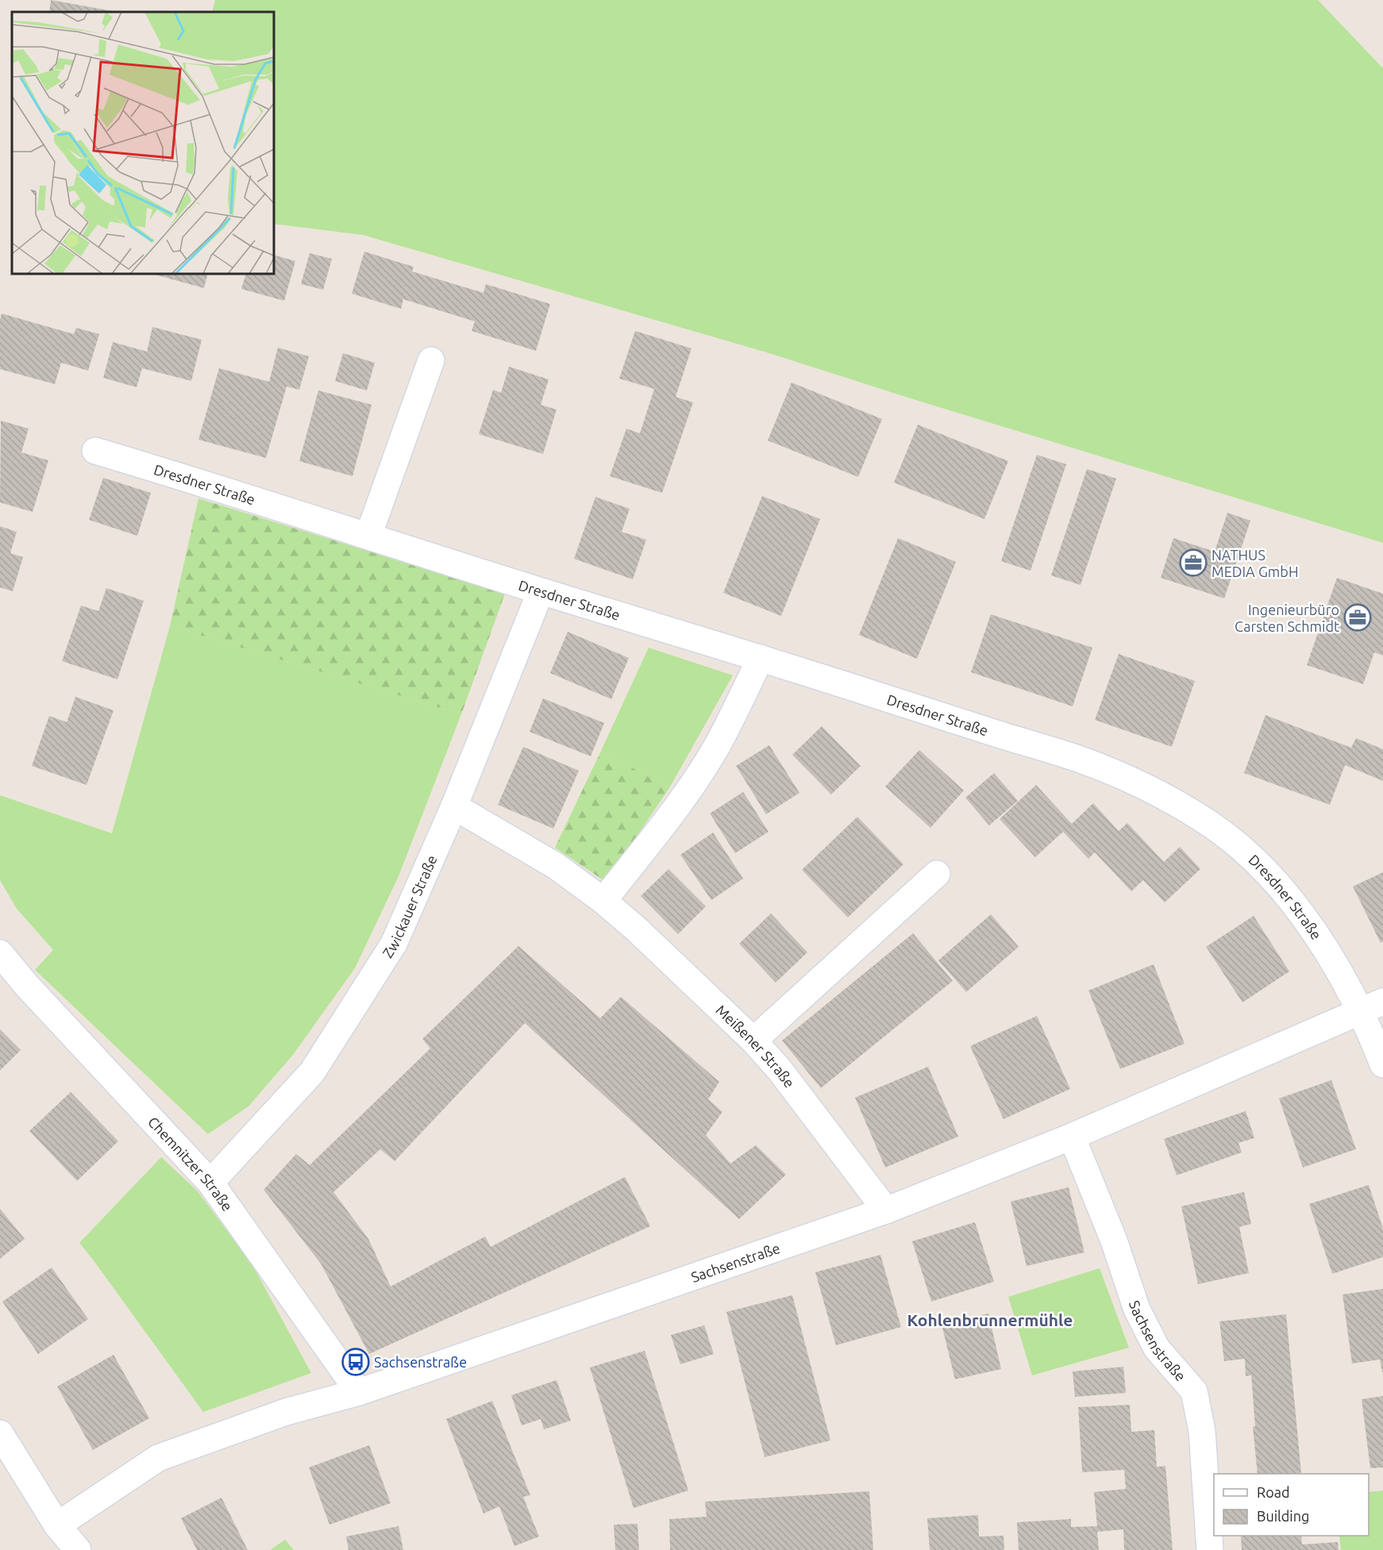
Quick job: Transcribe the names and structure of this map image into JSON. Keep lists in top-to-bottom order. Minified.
{"streets":{"street":["Dresdner Straße","Zwickauer Straße","Meißener Straße","Chemnitzer Straße","Sachsenstraße"]},"crossings":[["Dresdner Straße","Zwickauer Straße"],["Dresdner Straße","Sachsenstraße"],["Zwickauer Straße","Meißener Straße"],["Zwickauer Straße","Chemnitzer Straße"],["Meißener Straße","Sachsenstraße"],["Chemnitzer Straße","Sachsenstraße"]],"districts":["Kohlenbrunnermühle"],"places":{"office":["NATHUS MEDIA GmbH","Ingenieurbüro Carsten Schmidt"],"bus stop":["Sachsenstraße"]},"legend":["Road","Building"]}
